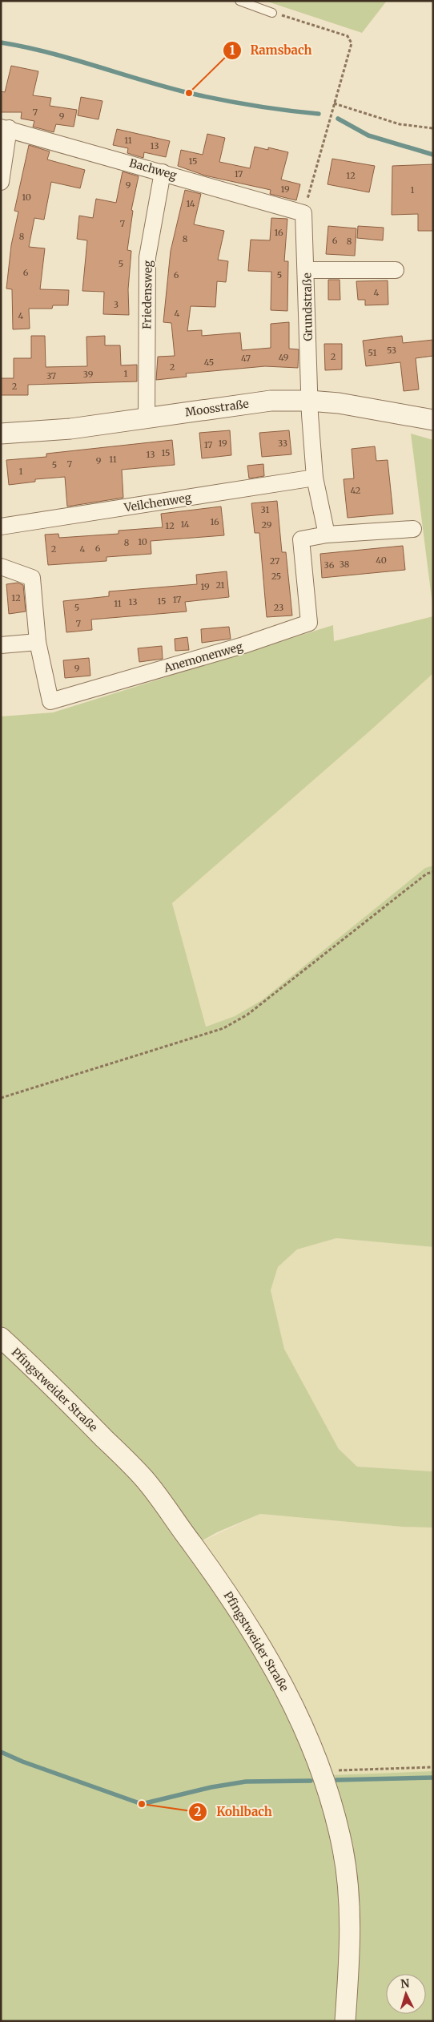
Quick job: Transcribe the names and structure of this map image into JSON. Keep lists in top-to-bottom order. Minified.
{"streets":{"street":["Bachweg","Friedensweg","Grundstraße","Moosstraße","Veilchenweg","Anemonenweg","Pfingstweider Straße"]},"crossings":[["Bachweg","Friedensweg"],["Bachweg","Grundstraße"],["Friedensweg","Moosstraße"],["Grundstraße","Moosstraße"]],"places":["Ramsbach","Kohlbach"],"house_numbers":["7","9","11","13","15","17","12","9","19","1","10","14","7","16","8","8","6","8","5","6","6","5","4","3","4","4","53","51","2","49","47","45","2","1","39","37","2","19","33","17","15","13","11","9","7","5","1","42","31","16","14","29","12","10","8","6","2","4","40","27","38","36","25","21","19","12","17","15","13","11","5","23","7","9"],"north":"top"}
